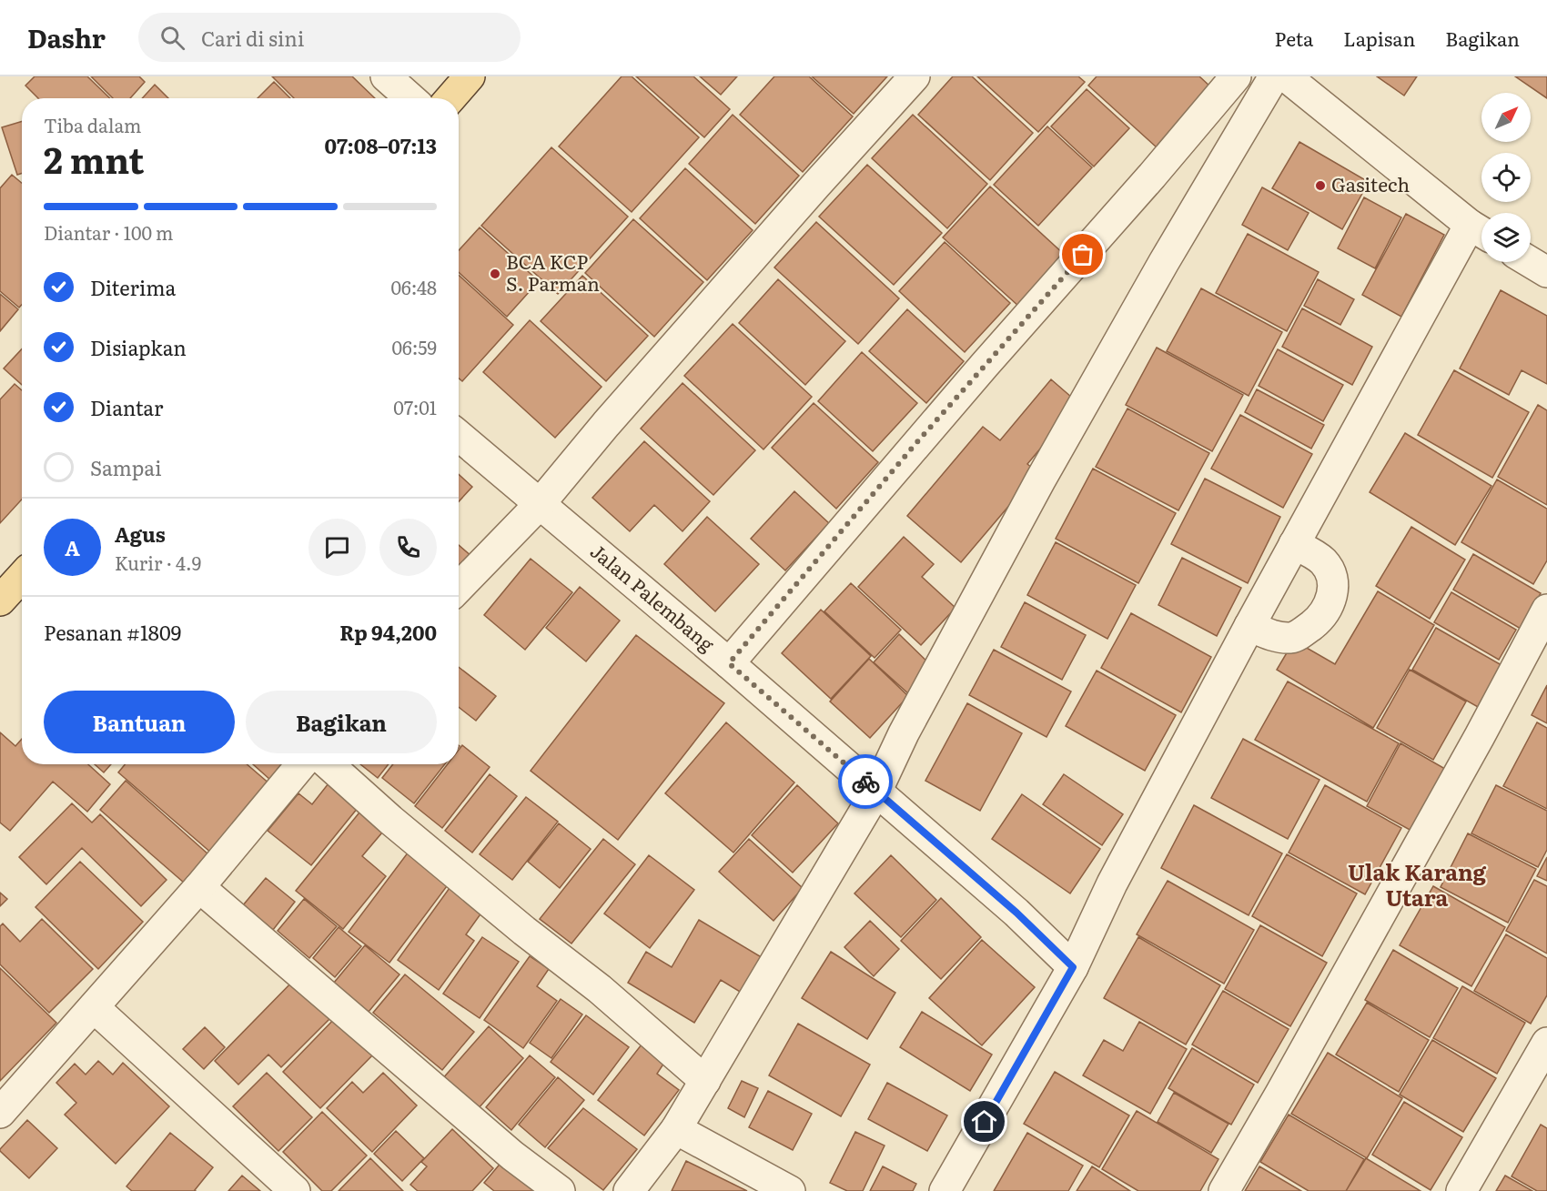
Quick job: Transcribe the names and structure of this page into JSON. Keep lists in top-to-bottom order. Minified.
{"streets":{"street":["Jalan Palembang"]},"districts":["Ulak Karang Utara"],"places":["Gasitech","BCA KCP S. Parman"],"north":"top right","page":{"header":"Dashr","search":"Cari di sini","nav":["Peta","Lapisan","Bagikan"],"heading":["2 mnt","Tiba dalam","07:08–07:13"],"panel":["Agus","Kurir · 4.9","Pesanan #1809","Rp 94,200"],"bar":"Diantar · 100 m","list":[["Diterima","06:48"],["Disiapkan","06:59"],["Diantar","07:01"],"Sampai"],"round":"A","buttons":["Bantuan","Bagikan"]}}
